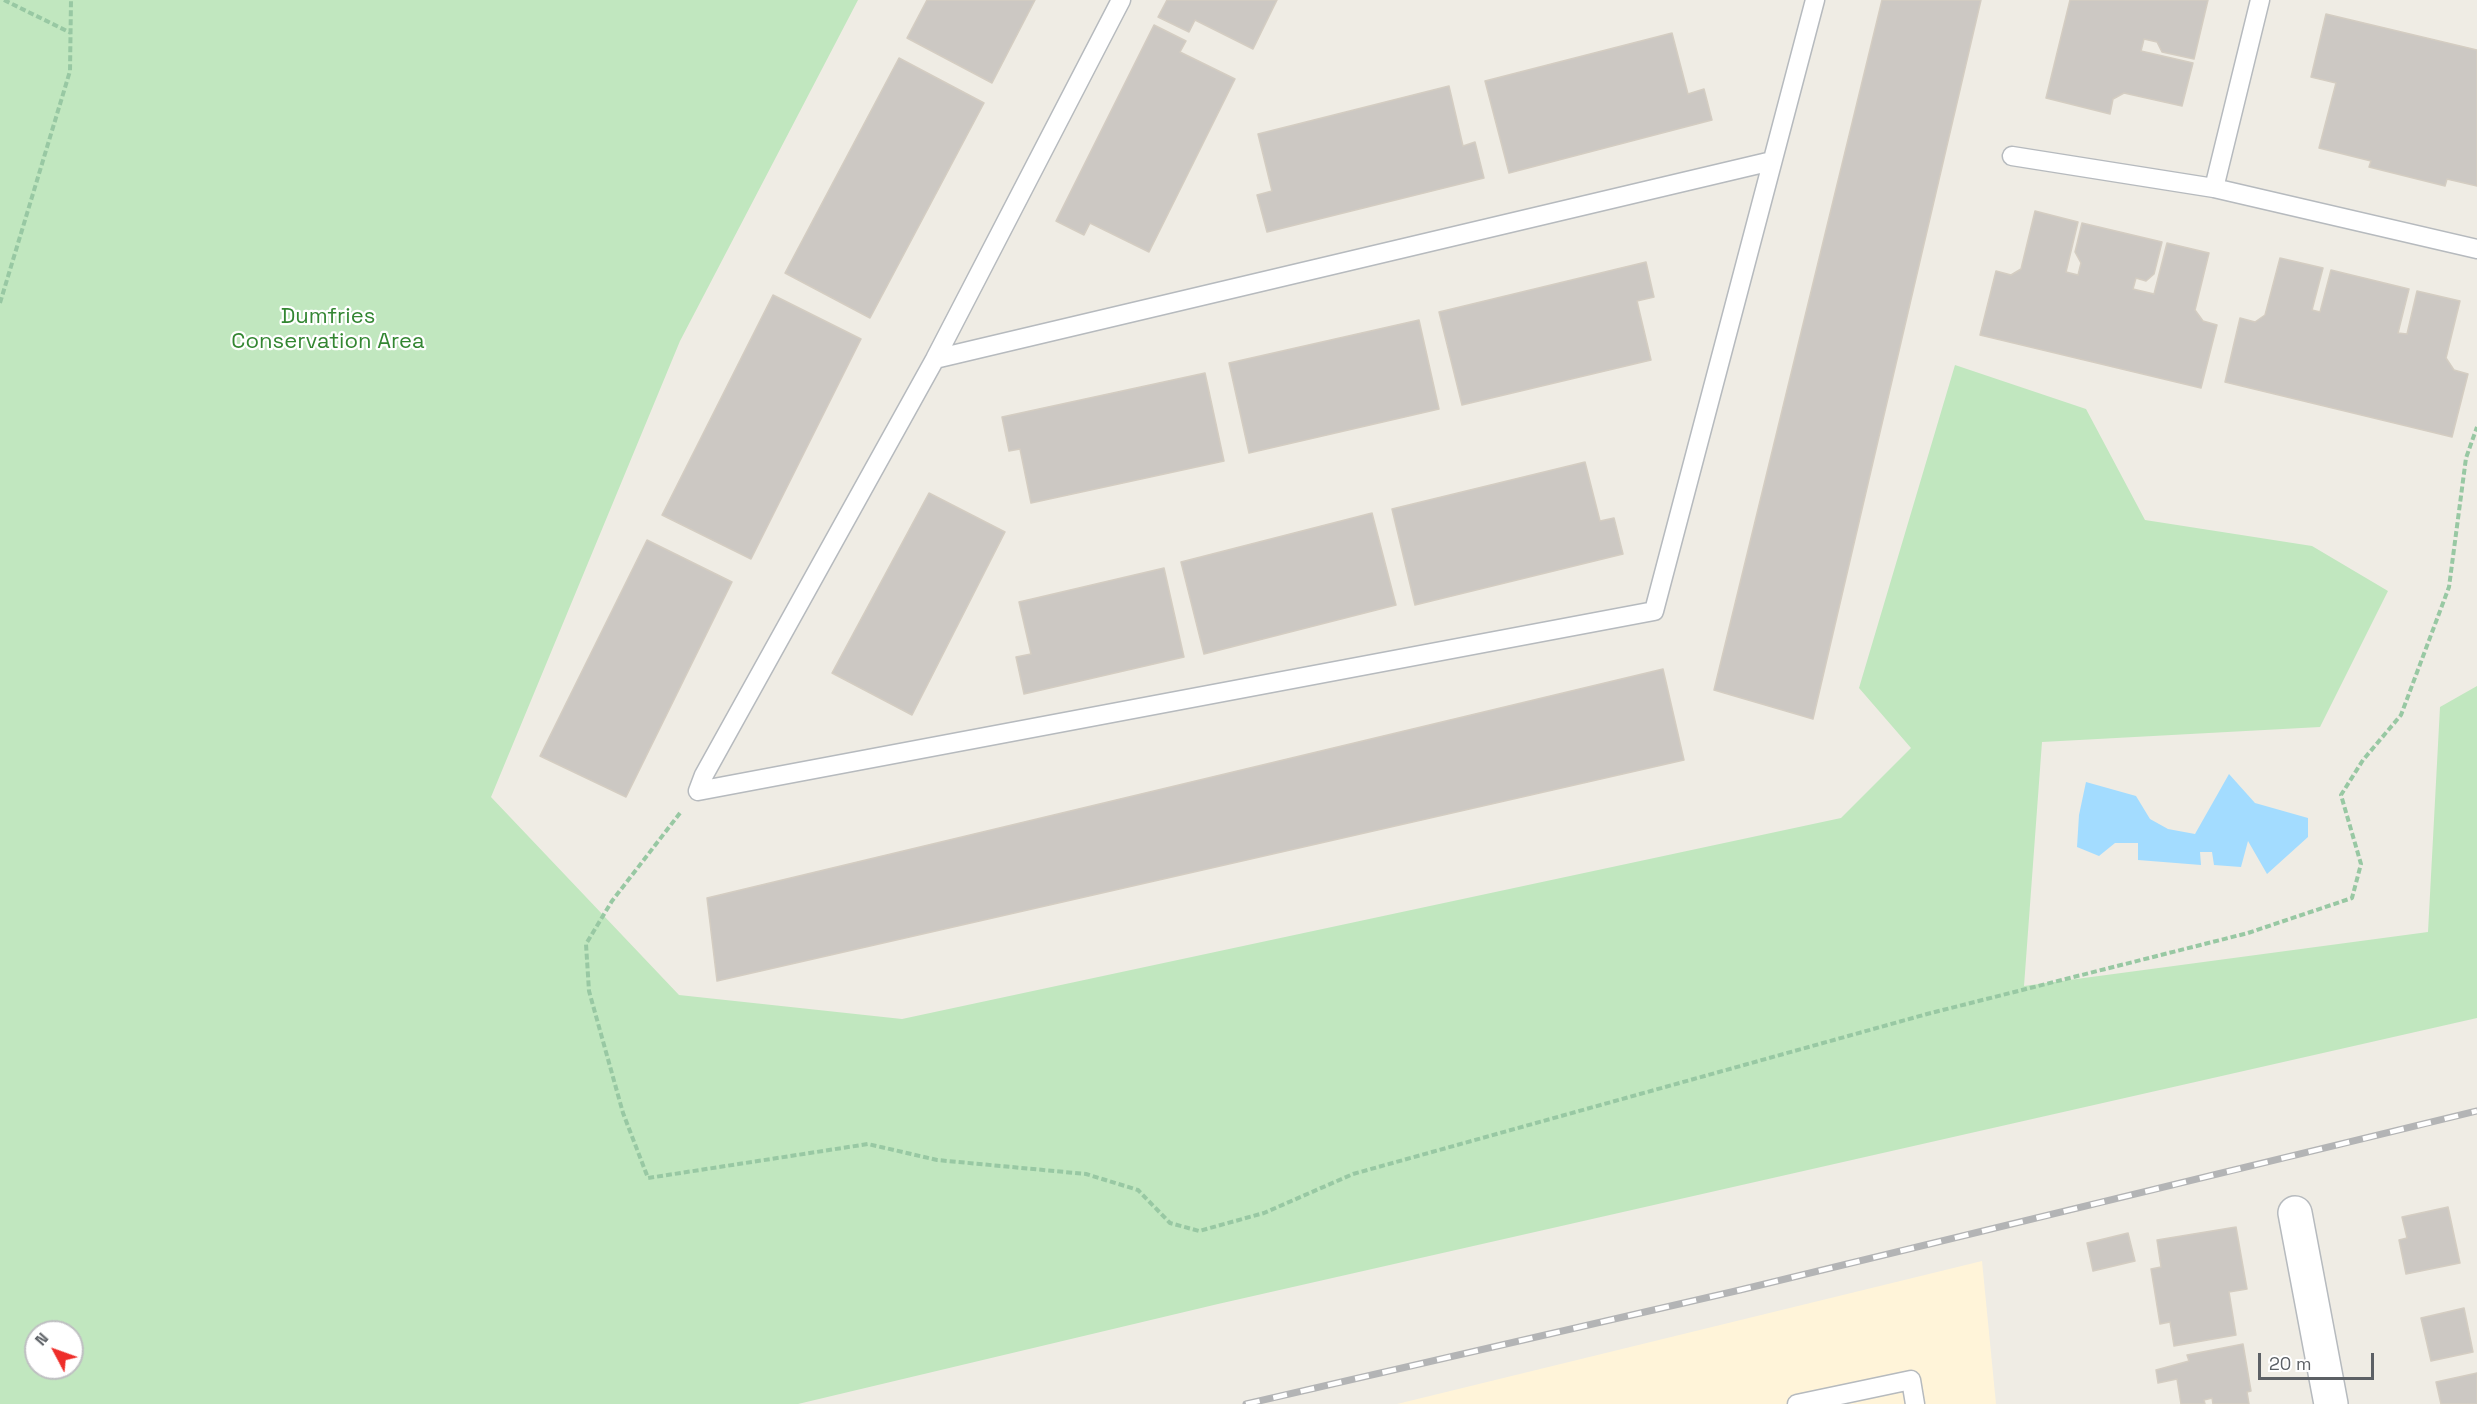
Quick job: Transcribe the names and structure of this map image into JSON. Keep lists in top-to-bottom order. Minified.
{"parks":["Dumfries Conservation Area"],"scale_bar":"20 m","north":"top left"}
